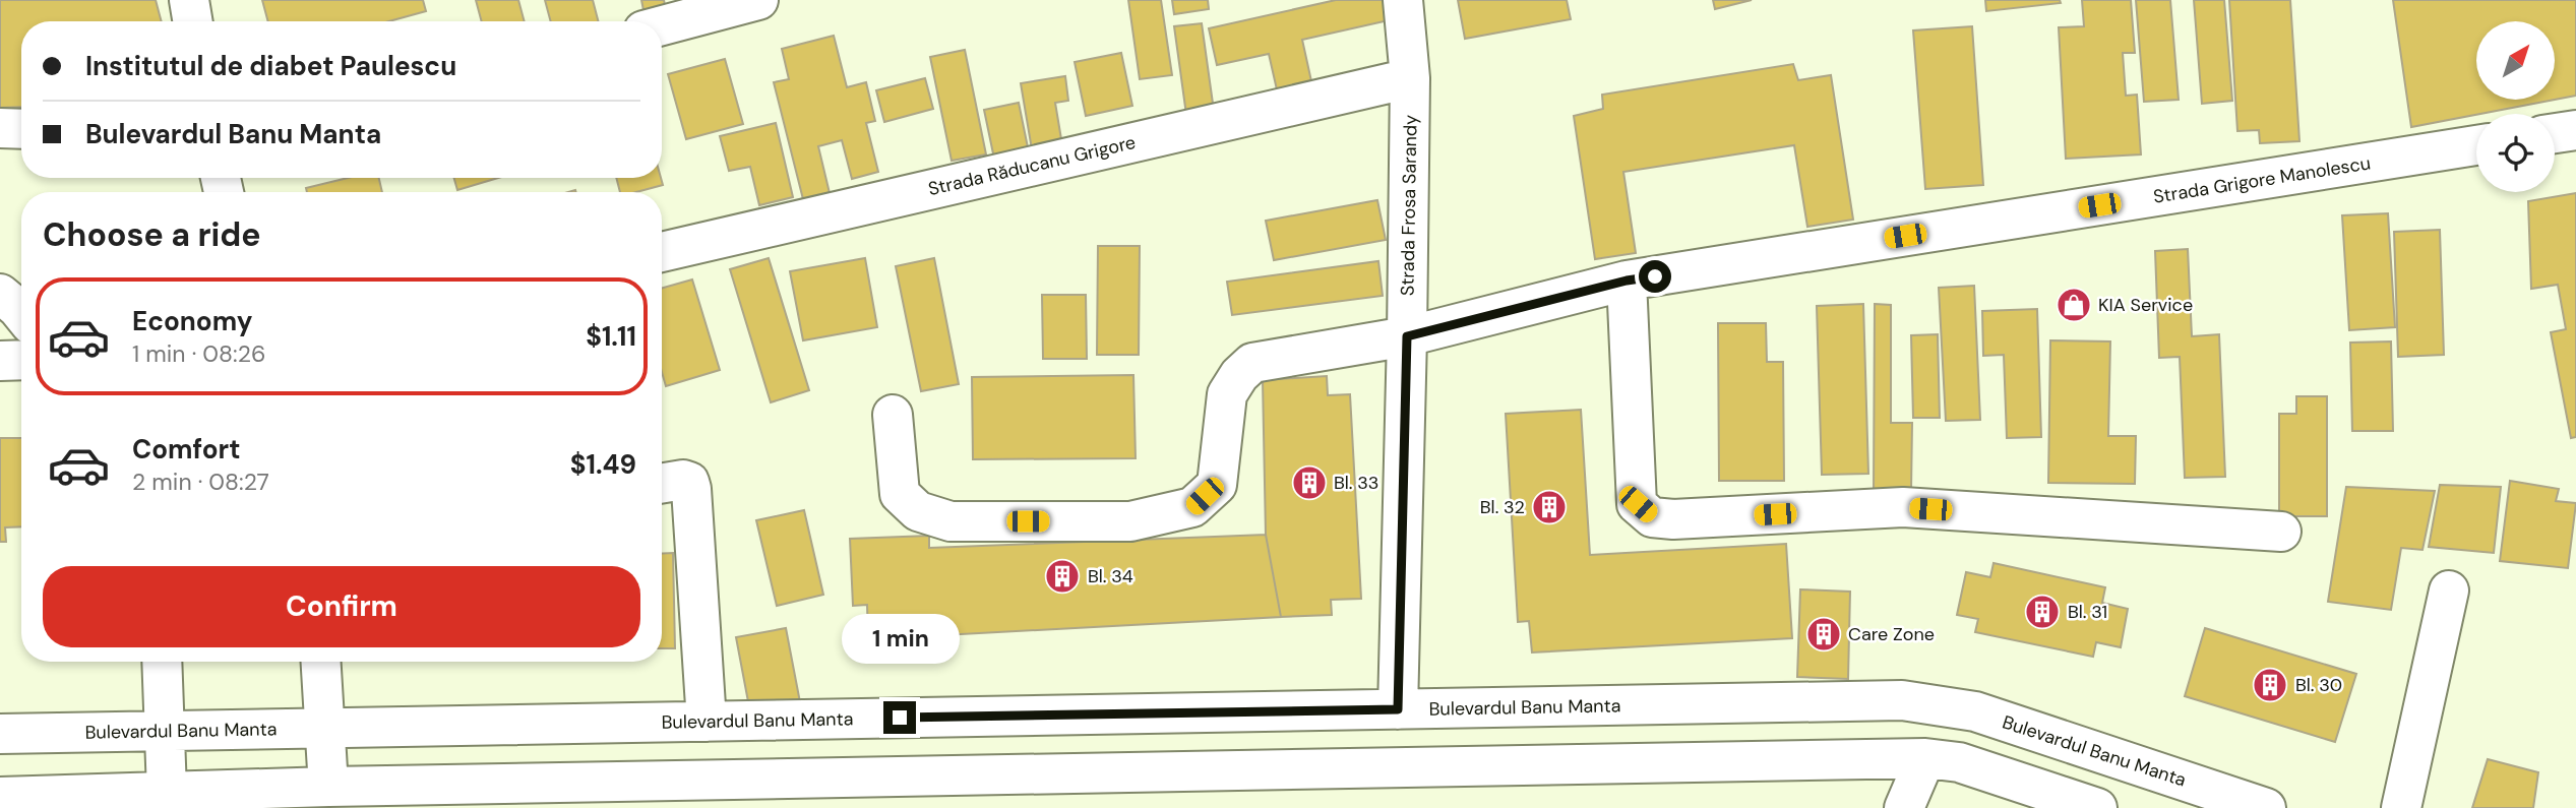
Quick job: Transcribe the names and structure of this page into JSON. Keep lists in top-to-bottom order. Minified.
{"streets":{"street":["Strada Răducanu Grigore","Strada Grigore Manolescu","Strada Frosa Sarandy","Bulevardul Banu Manta"]},"crossings":[["Strada Răducanu Grigore","Strada Frosa Sarandy"],["Strada Grigore Manolescu","Strada Frosa Sarandy"],["Strada Frosa Sarandy","Bulevardul Banu Manta"]],"places":{"shop":["KIA Service"],"building":["Bl. 33","Bl. 32","Bl. 34","Bl. 31","Care Zone","Bl. 30"]},"north":"top right","page":{"banner":["Institutul de diabet Paulescu","Bulevardul Banu Manta"],"heading":"Choose a ride","list":[{"name":"Economy","note":"1 min · 08:26","value":"$1.11"},{"name":"Comfort","note":"2 min · 08:27","value":"$1.49"}],"buttons":"Confirm","bubble":"1 min"}}
